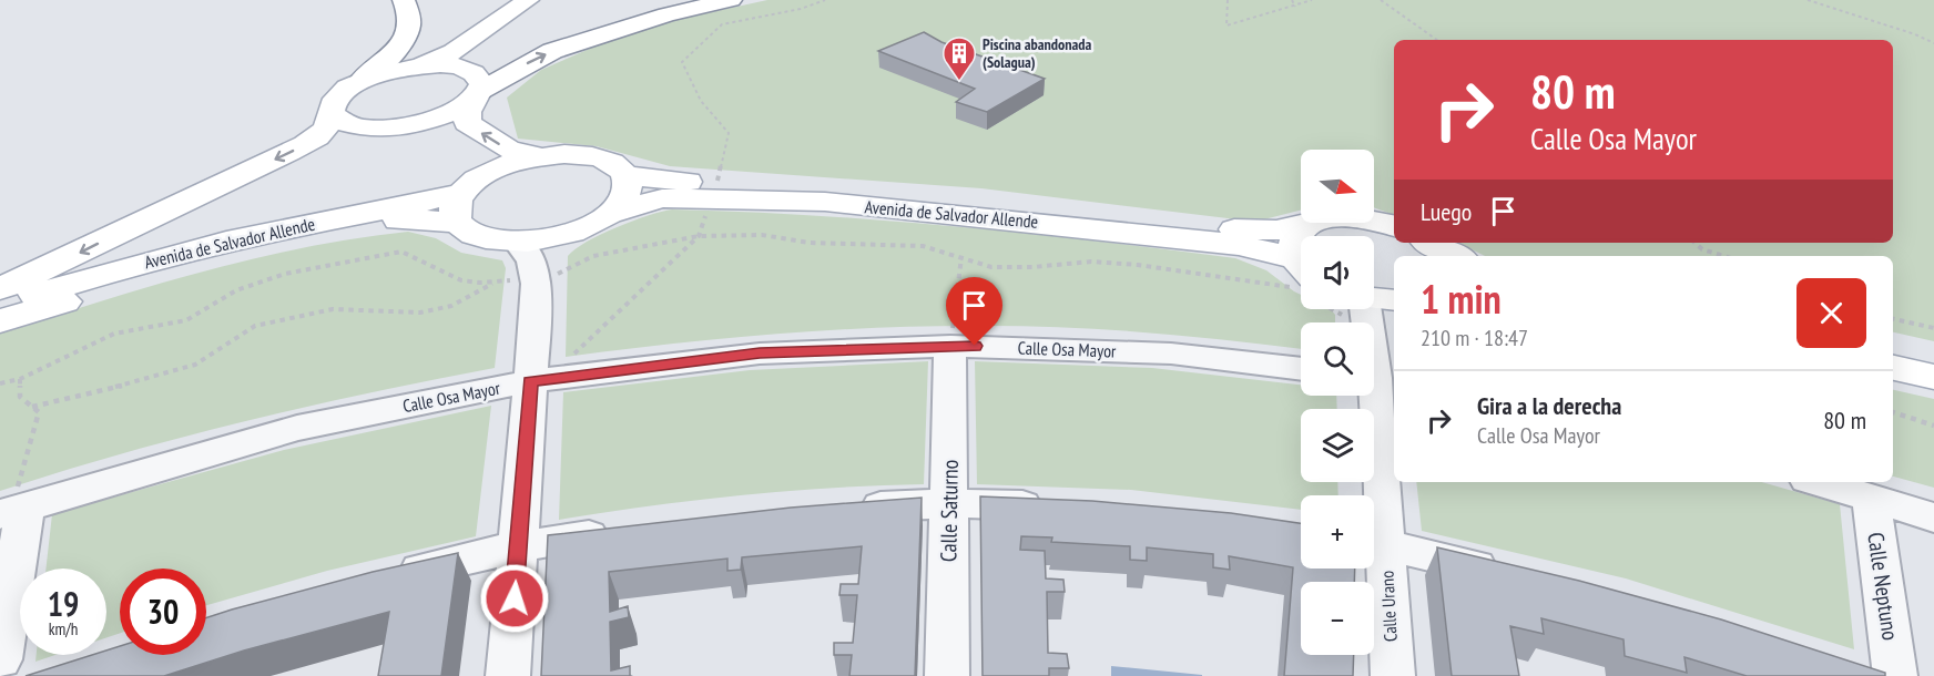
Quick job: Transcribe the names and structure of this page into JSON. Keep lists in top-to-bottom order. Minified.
{"streets":{"main road":["Avenida de Salvador Allende"],"street":["Calle Osa Mayor","Calle Saturno","Calle Neptuno","Calle Urano"]},"crossings":[["Calle Osa Mayor","Calle Saturno"]],"places":{"building":["Piscina abandonada (Solagua)"]},"north":"right","page":{"turn":["80 m","Calle Osa Mayor"],"map_buttons":["+","−"],"then":"Luego","heading":["1 min","210 m · 18:47"],"list":[{"name":"Gira a la derecha","note":"Calle Osa Mayor","value":"80 m"}],"speed":"19 km/h","limit":"30"}}
